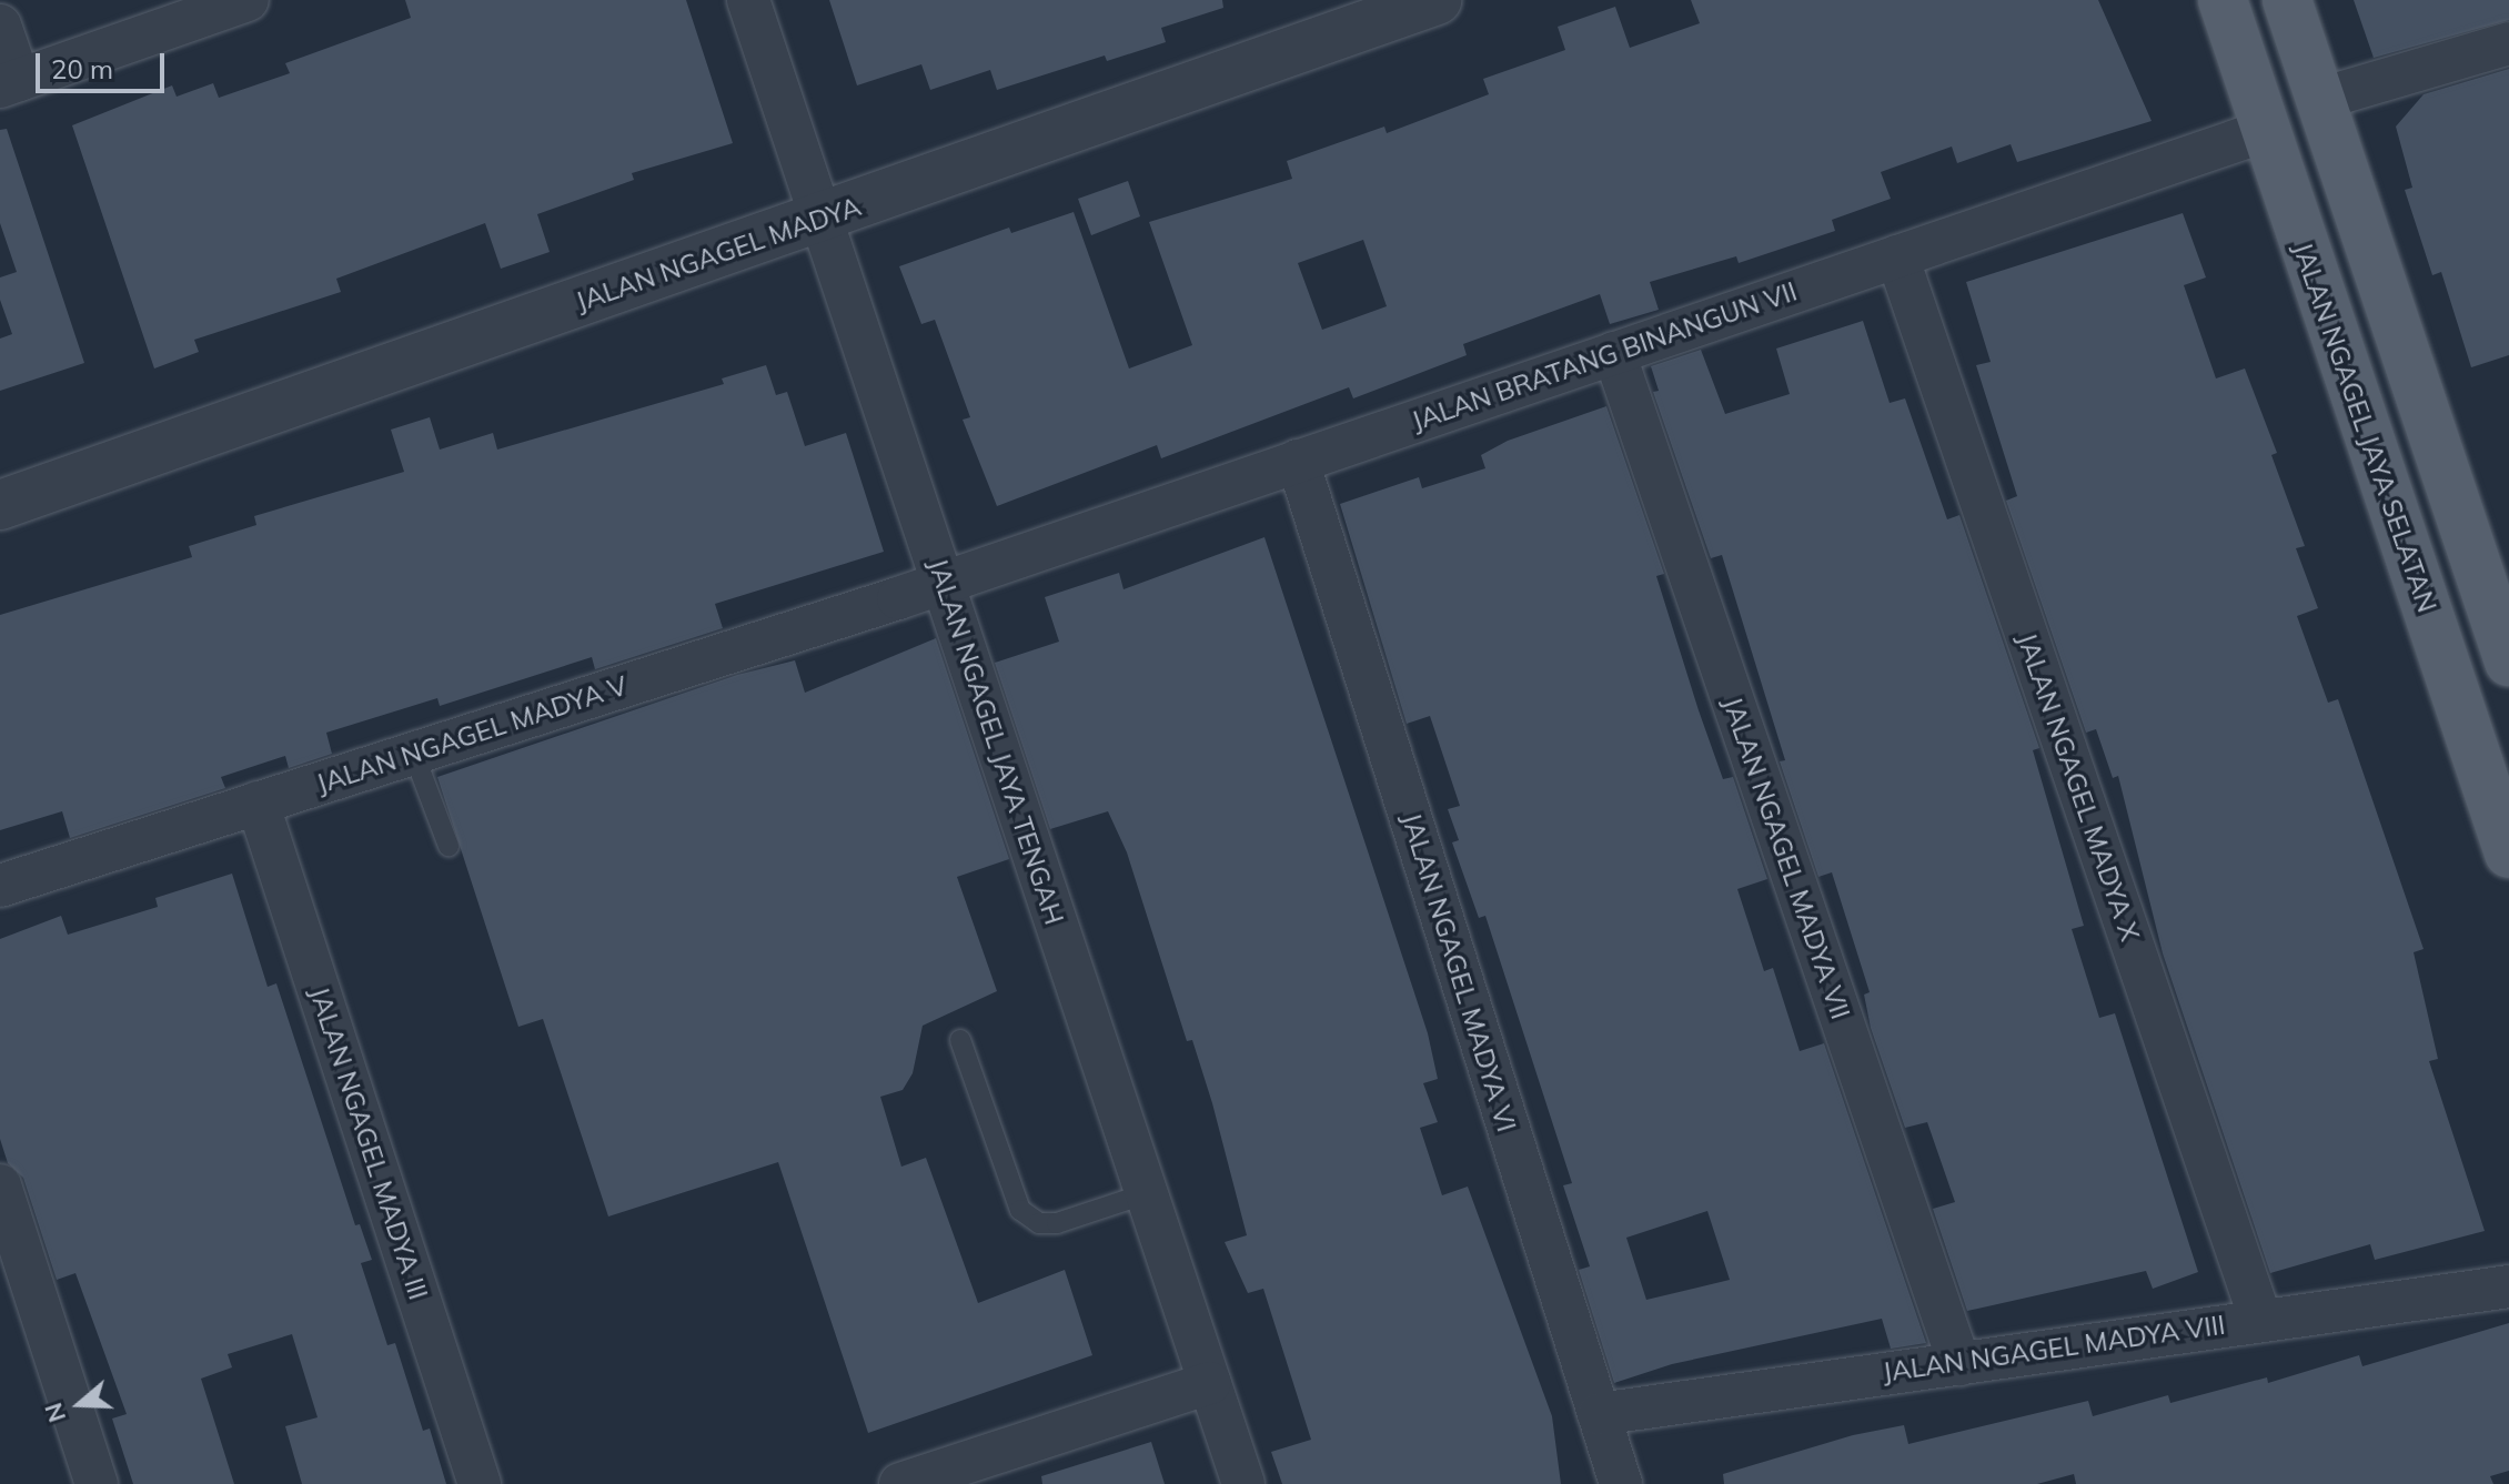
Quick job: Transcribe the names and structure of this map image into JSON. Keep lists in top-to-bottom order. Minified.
{"streets":{"main road":["JALAN NGAGEL JAYA SELATAN"],"street":["JALAN NGAGEL MADYA","JALAN BRATANG BINANGUN VII","JALAN NGAGEL MADYA V","JALAN NGAGEL JAYA TENGAH","JALAN NGAGEL MADYA X","JALAN NGAGEL MADYA VII","JALAN NGAGEL MADYA VI","JALAN NGAGEL MADYA III","JALAN NGAGEL MADYA VIII"]},"crossings":[["JALAN NGAGEL MADYA","JALAN NGAGEL JAYA TENGAH"],["JALAN BRATANG BINANGUN VII","JALAN NGAGEL JAYA SELATAN"],["JALAN BRATANG BINANGUN VII","JALAN NGAGEL MADYA V"],["JALAN BRATANG BINANGUN VII","JALAN NGAGEL JAYA TENGAH"],["JALAN BRATANG BINANGUN VII","JALAN NGAGEL MADYA X"],["JALAN BRATANG BINANGUN VII","JALAN NGAGEL MADYA VII"],["JALAN BRATANG BINANGUN VII","JALAN NGAGEL MADYA VI"],["JALAN NGAGEL MADYA V","JALAN NGAGEL JAYA TENGAH"],["JALAN NGAGEL MADYA V","JALAN NGAGEL MADYA III"],["JALAN NGAGEL MADYA X","JALAN NGAGEL MADYA VIII"],["JALAN NGAGEL MADYA VII","JALAN NGAGEL MADYA VIII"],["JALAN NGAGEL MADYA VI","JALAN NGAGEL MADYA VIII"]],"scale_bar":"20 m","north":"left"}
